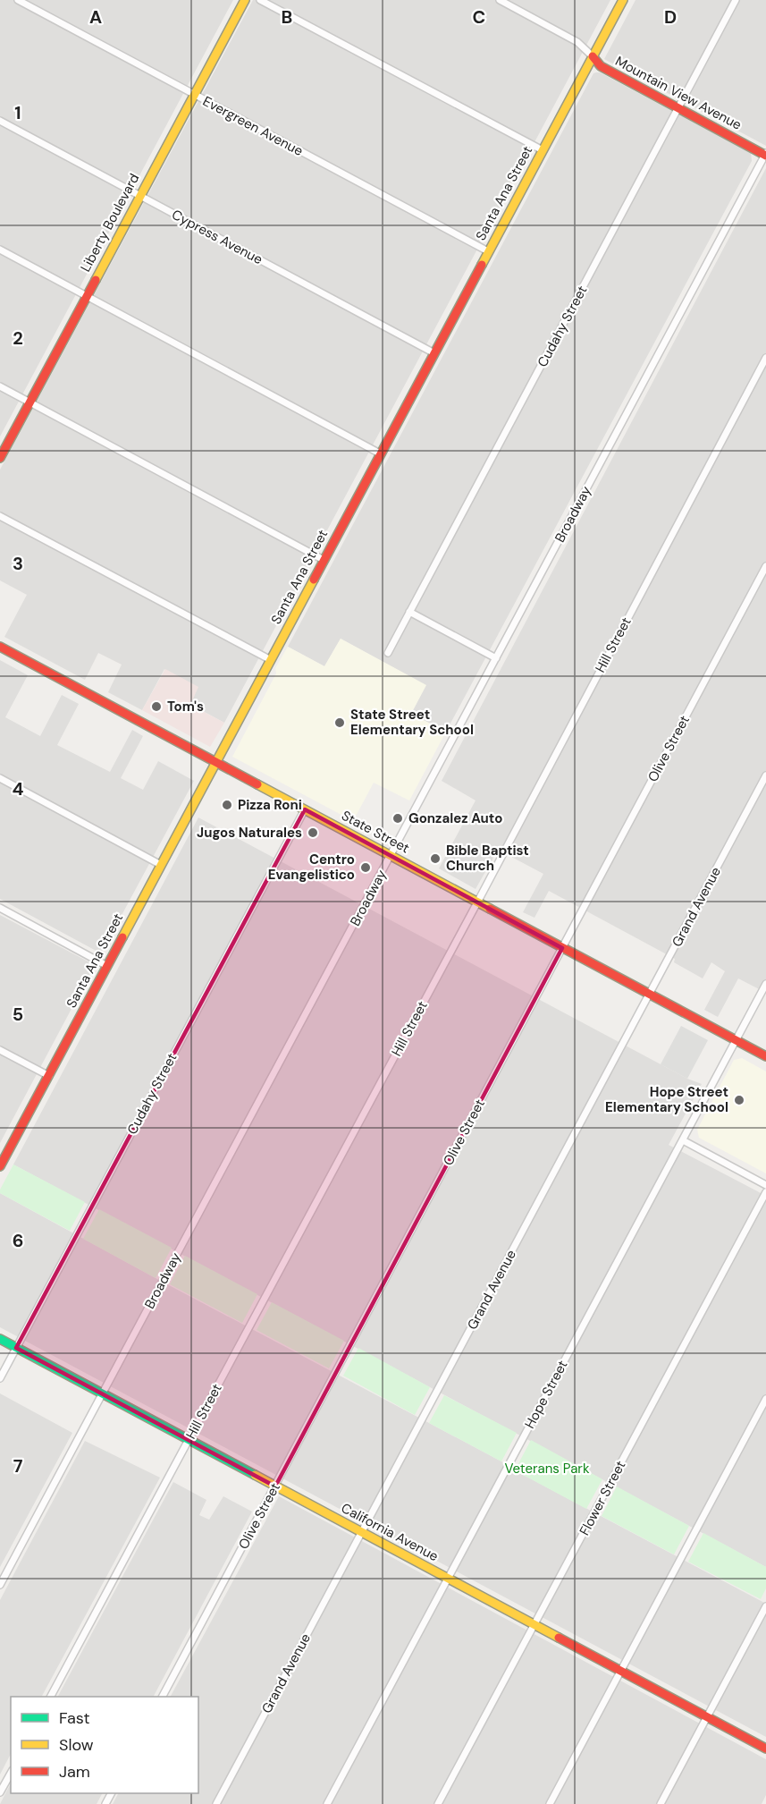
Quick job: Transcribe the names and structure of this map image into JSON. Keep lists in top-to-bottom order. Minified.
{"streets":{"street":["Mountain View Avenue","Evergreen Avenue","Santa Ana Street","Liberty Boulevard","Cypress Avenue","Cudahy Street","Broadway","Hill Street","Olive Street","State Street","Grand Avenue","Hope Street","Flower Street","California Avenue"]},"crossings":[["Mountain View Avenue","Santa Ana Street"],["Mountain View Avenue","Cudahy Street"],["Mountain View Avenue","Broadway"],["Evergreen Avenue","Santa Ana Street"],["Evergreen Avenue","Liberty Boulevard"],["Santa Ana Street","Cypress Avenue"],["Santa Ana Street","State Street"],["Liberty Boulevard","Cypress Avenue"],["Cudahy Street","State Street"],["Cudahy Street","California Avenue"],["Broadway","State Street"],["Broadway","California Avenue"],["Hill Street","State Street"],["Hill Street","California Avenue"],["Olive Street","State Street"],["Olive Street","California Avenue"],["State Street","Grand Avenue"],["State Street","Hope Street"],["Grand Avenue","California Avenue"],["Hope Street","California Avenue"],["Flower Street","California Avenue"]],"parks":["Veterans Park"],"places":["Tom's","State Street Elementary School","Pizza Roni","Gonzalez Auto","Jugos Naturales","Bible Baptist Church","Centro Evangelistico","Hope Street Elementary School"],"legend":["Fast","Slow","Jam"],"grid":{"columns":["A","B","C","D"],"rows":["1","2","3","4","5","6","7"]}}
